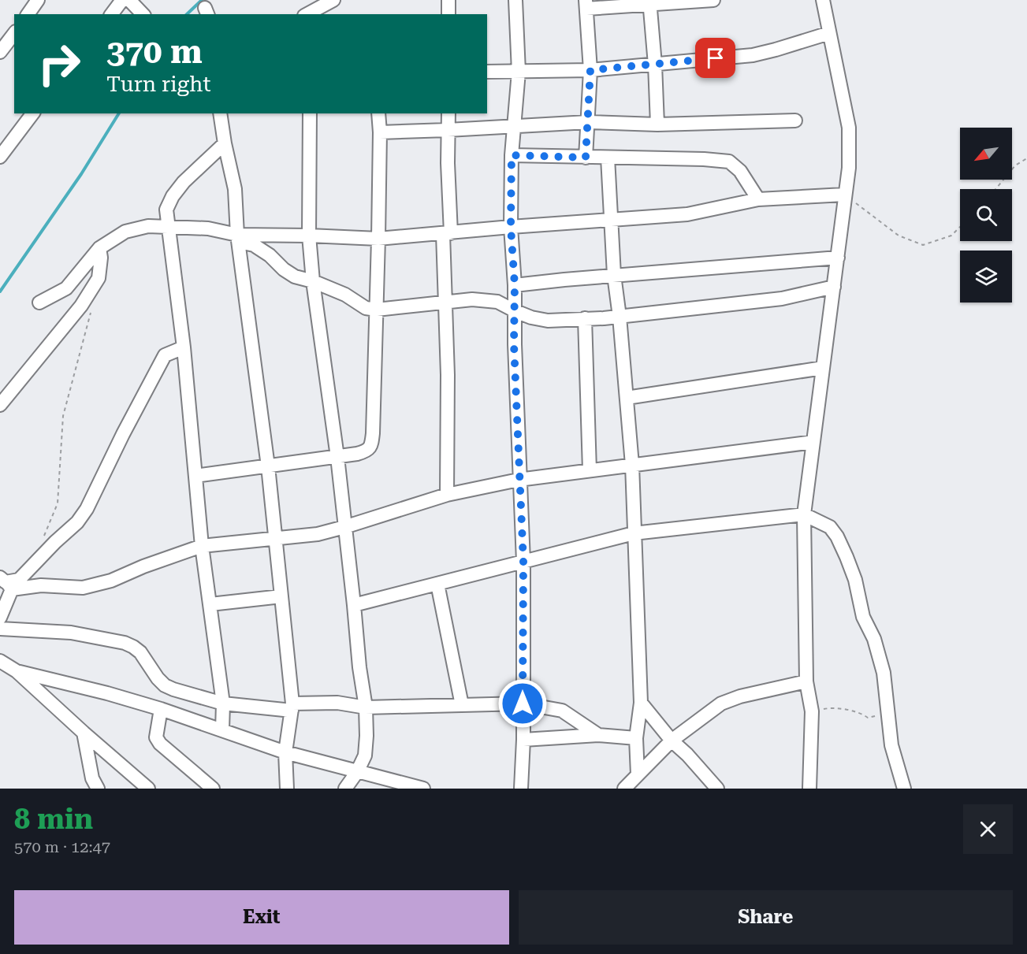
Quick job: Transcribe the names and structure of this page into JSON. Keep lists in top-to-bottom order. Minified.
{"north":"bottom left","page":{"turn":["370 m","Turn right"],"heading":["8 min","570 m · 12:47"],"buttons":["Exit","Share"]}}
